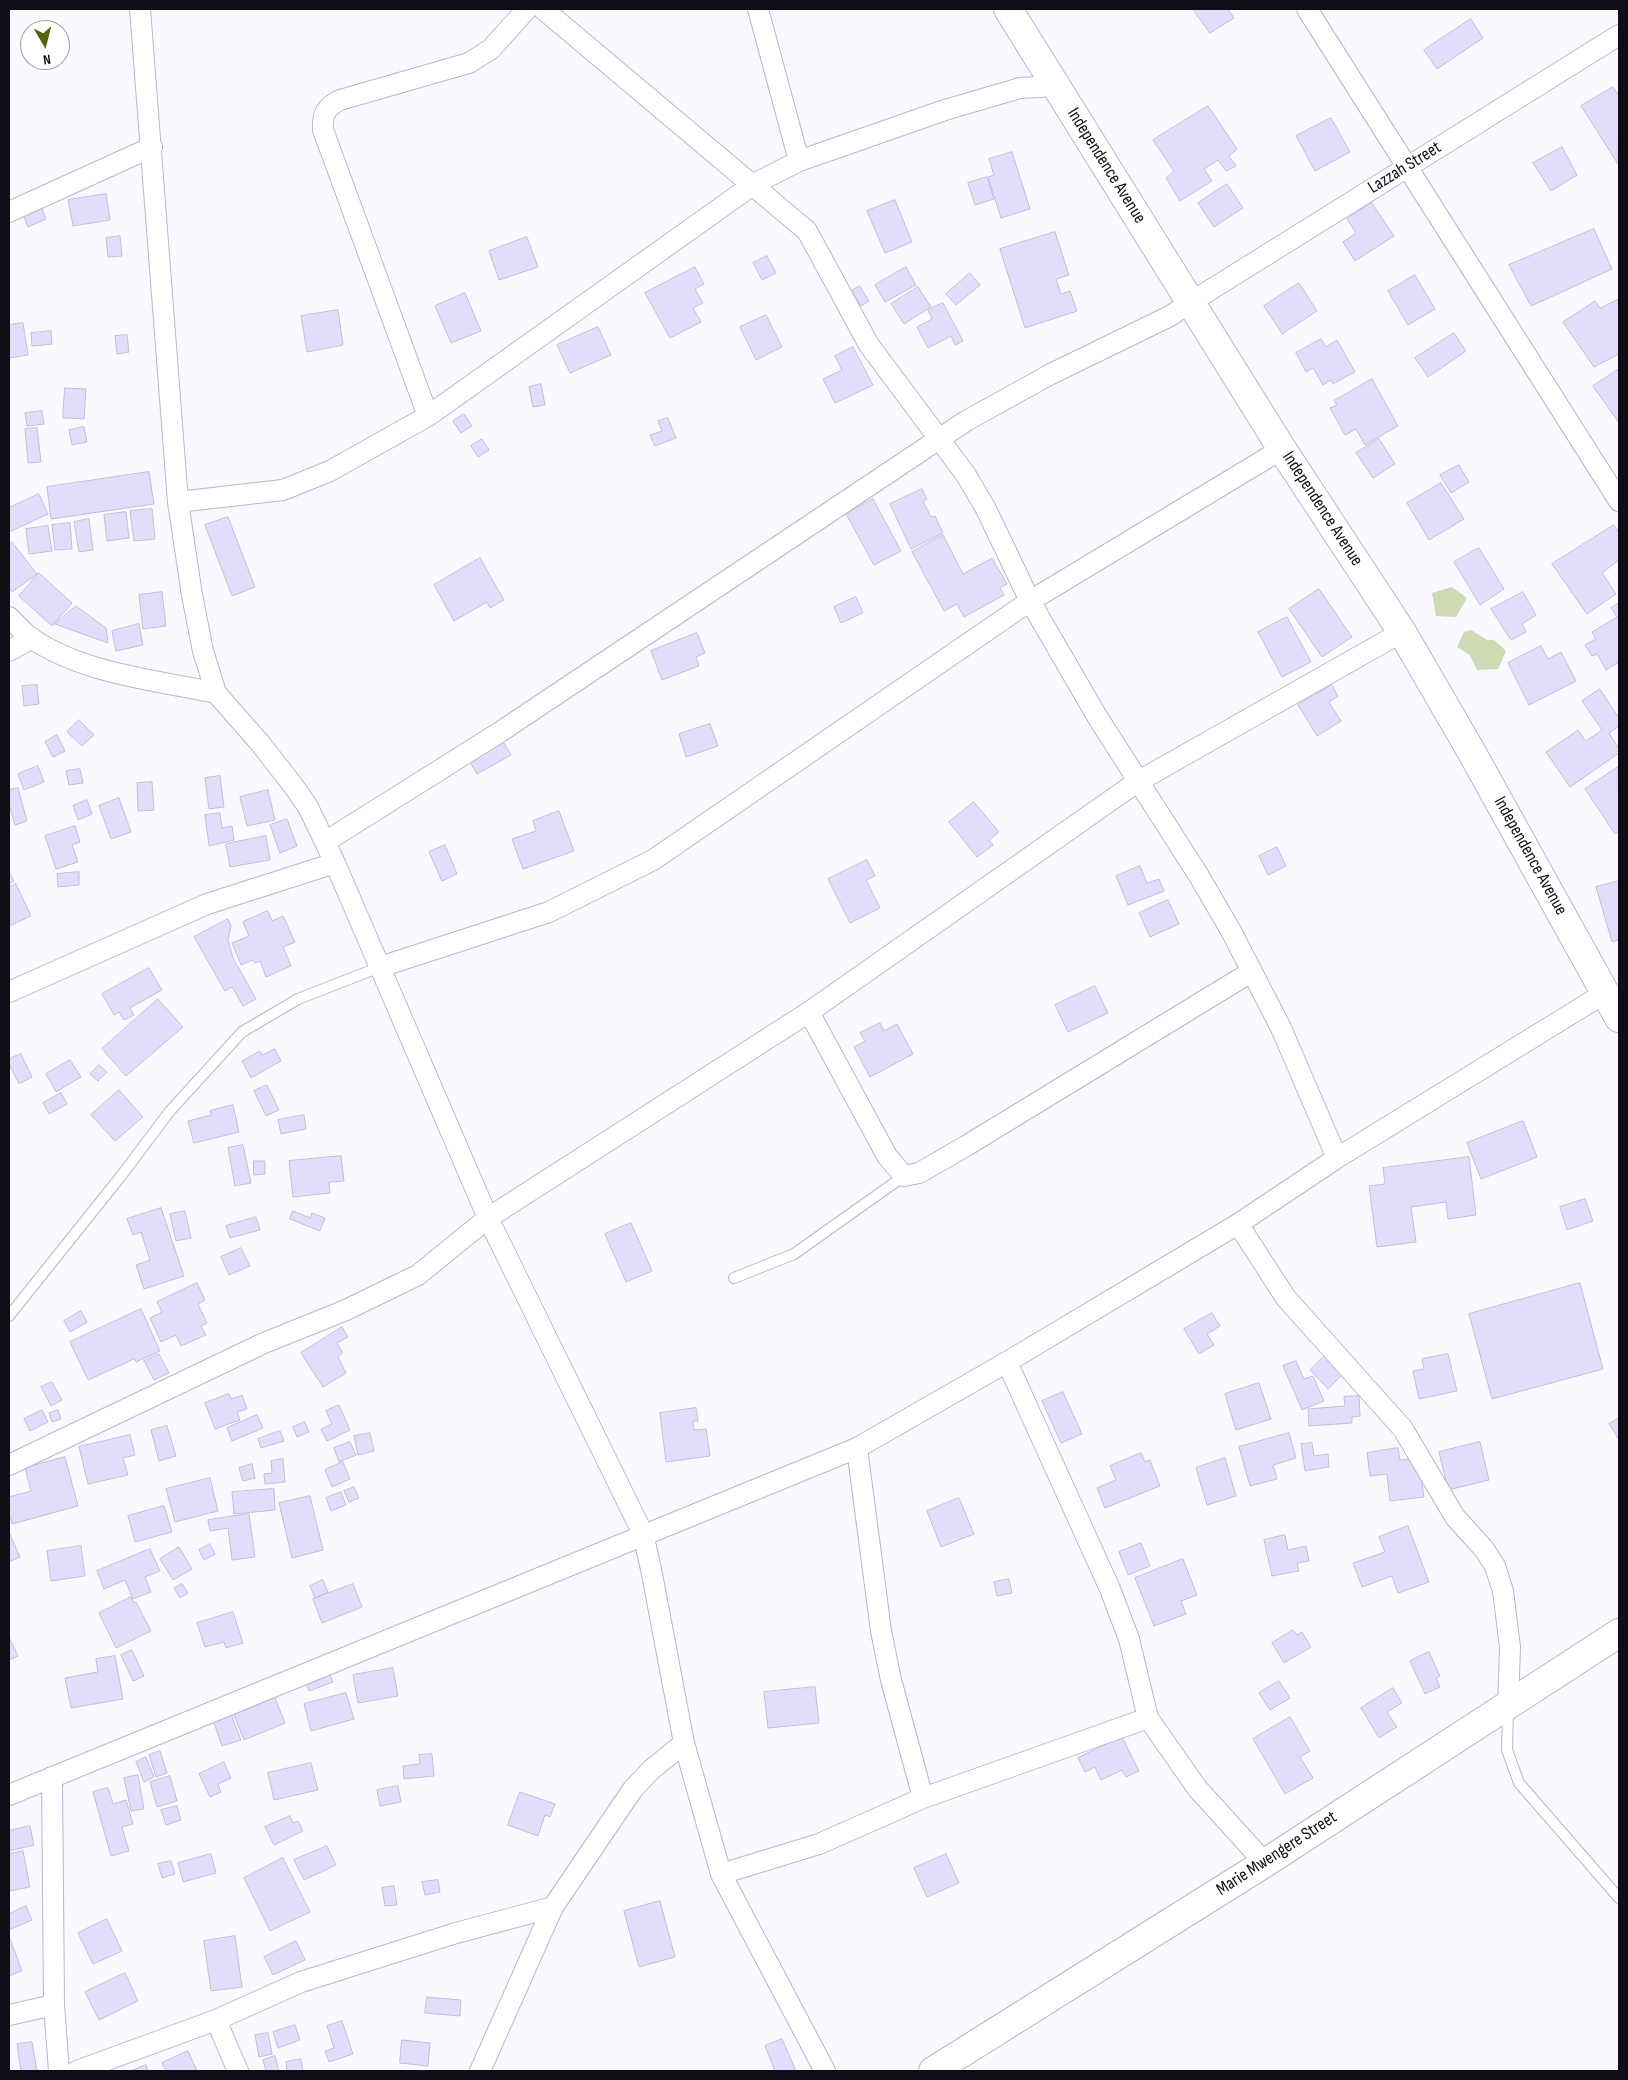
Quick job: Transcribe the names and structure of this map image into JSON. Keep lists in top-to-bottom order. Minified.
{"streets":{"street":["Independence Avenue","Lazzah Street","Marie Mwengere Street"]},"crossings":[["Independence Avenue","Lazzah Street"]],"north":"bottom"}
